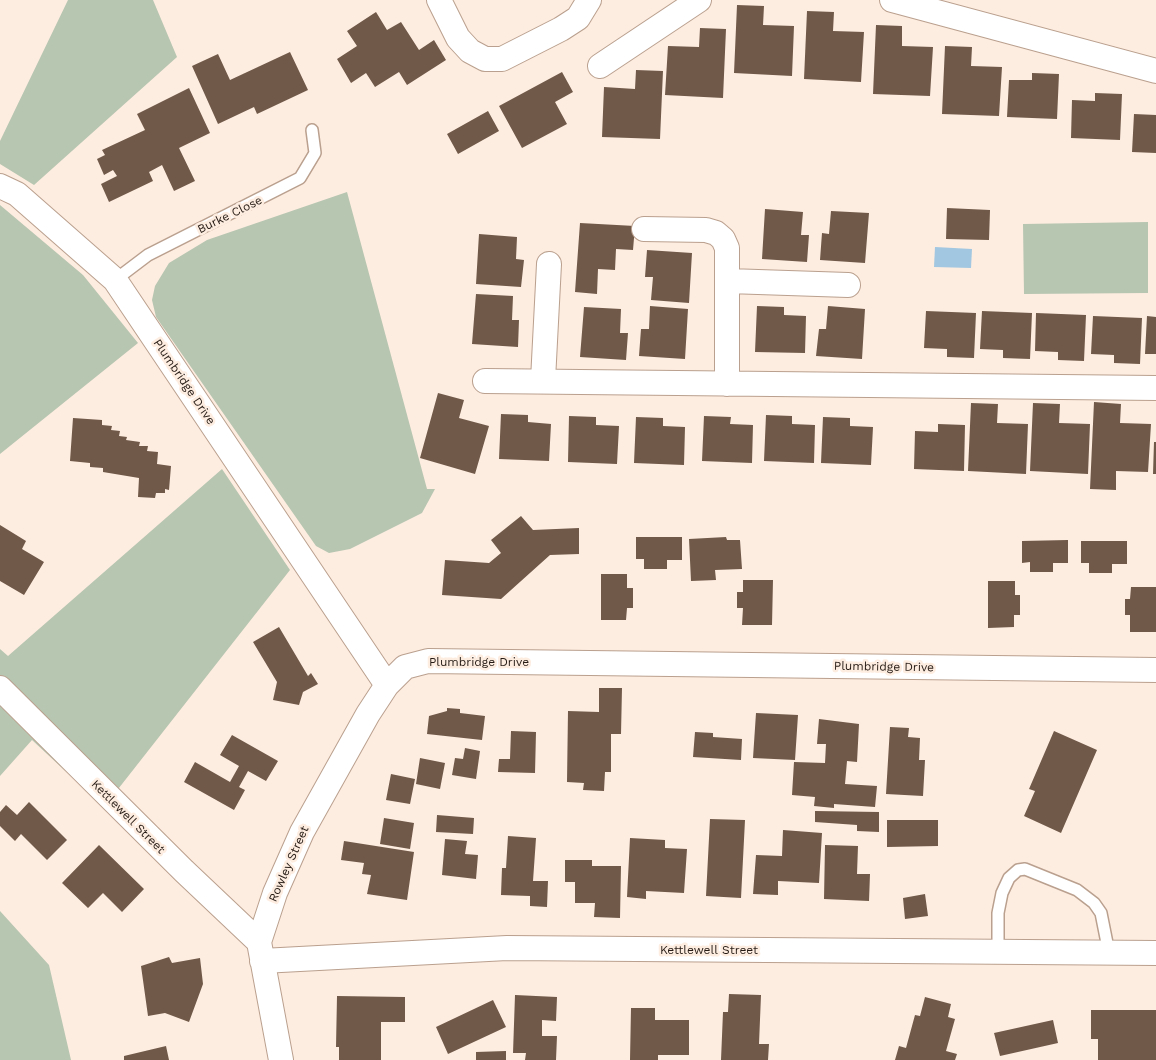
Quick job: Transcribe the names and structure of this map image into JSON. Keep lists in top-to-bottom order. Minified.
{"streets":{"street":["Plumbridge Drive","Kettlewell Street","Rowley Street"],"lane":["Burke Close"]},"crossings":[["Burke Close","Plumbridge Drive"],["Plumbridge Drive","Rowley Street"],["Kettlewell Street","Rowley Street"]]}
